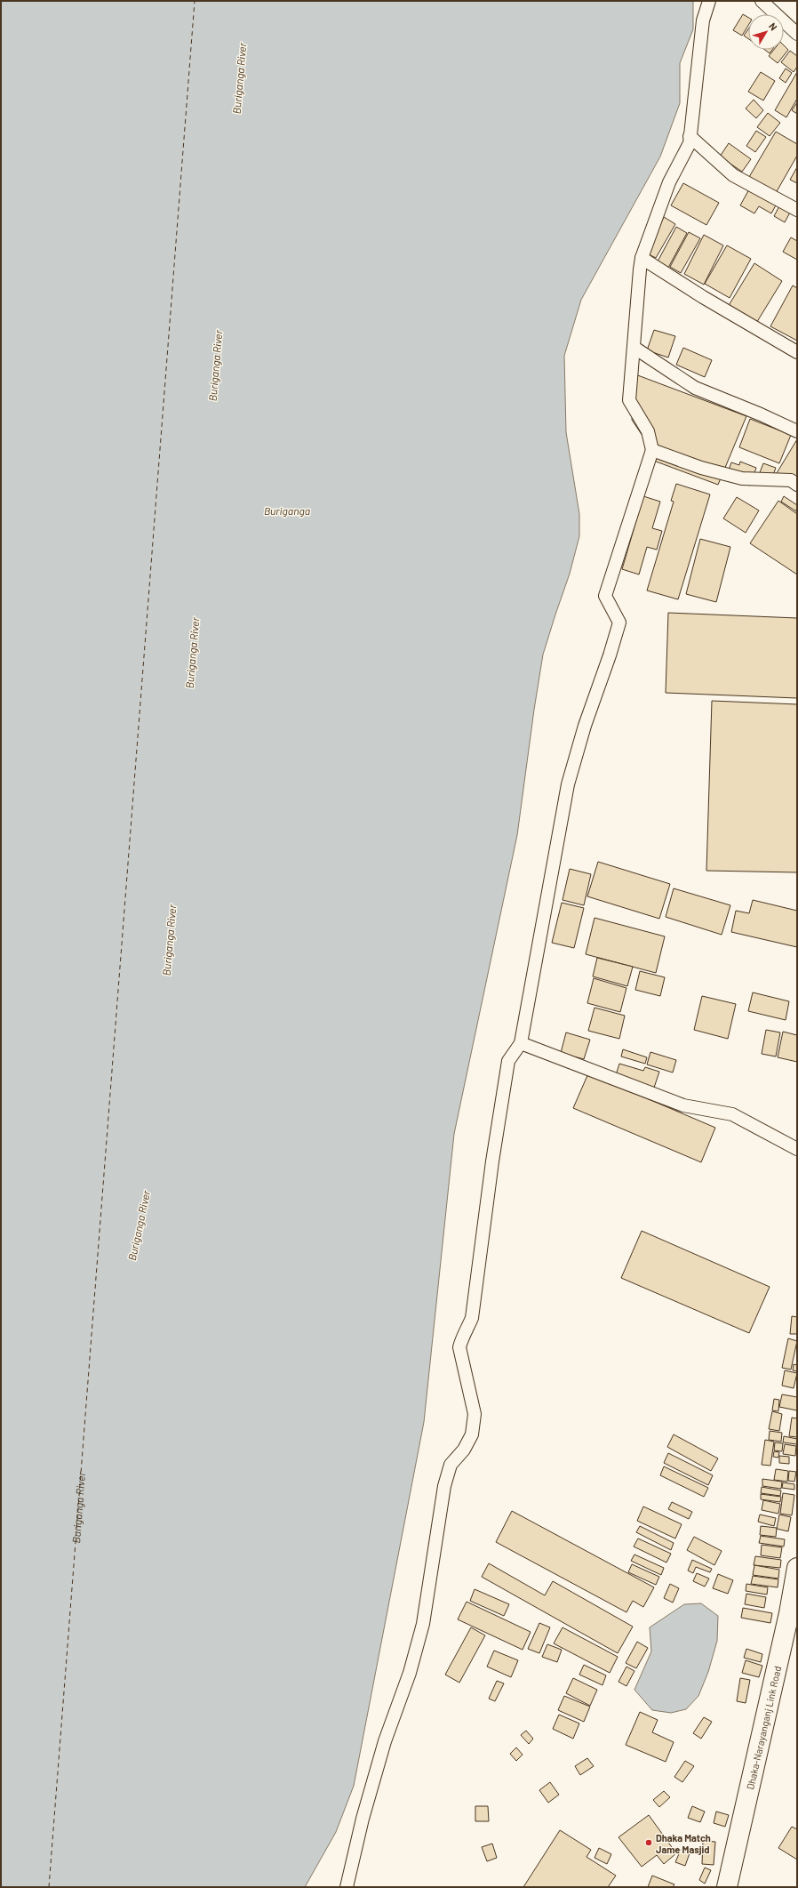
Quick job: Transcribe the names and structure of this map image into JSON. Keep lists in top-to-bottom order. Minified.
{"streets":{"highway":["Dhaka-Narayanganj Link Road"]},"water":["Buriganga River","Buriganga"],"places":["Dhaka Match Jame Masjid"],"north":"top right"}
